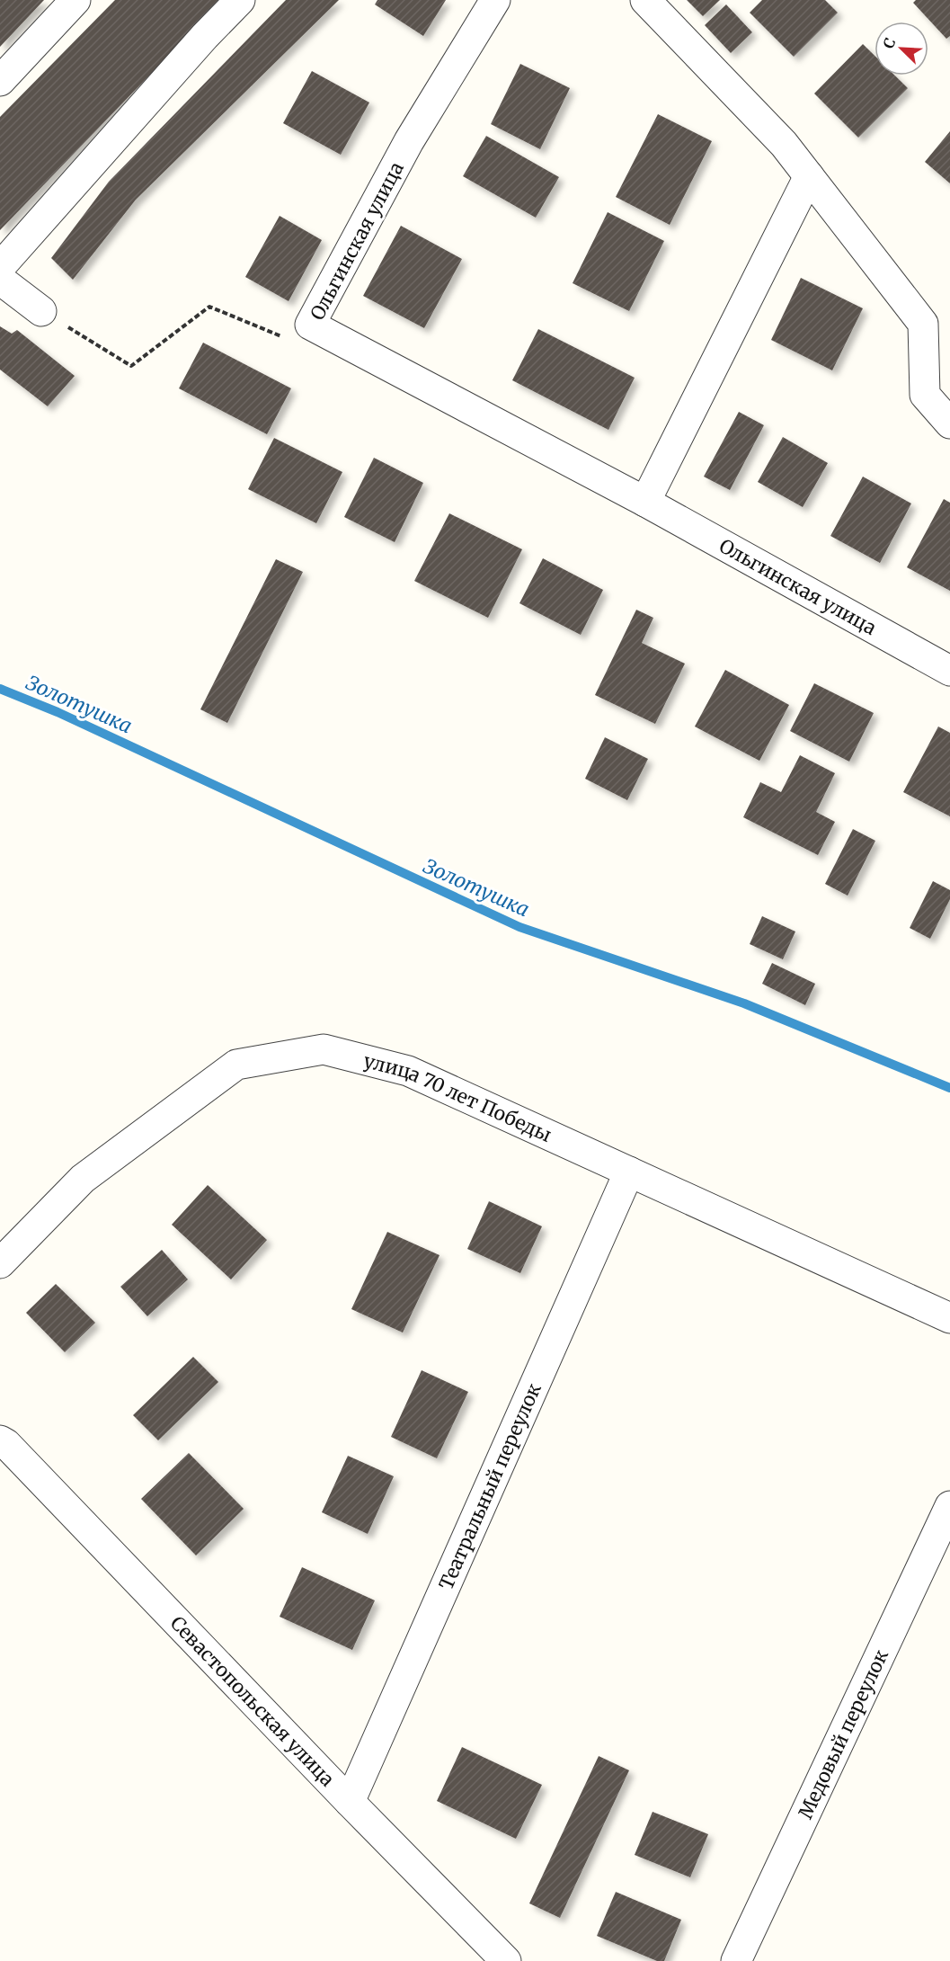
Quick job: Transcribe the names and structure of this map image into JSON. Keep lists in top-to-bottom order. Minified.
{"streets":{"street":["Ольгинская улица","улица 70 лет Победы","Театральный переулок","Севастопольская улица","Медовый переулок"]},"crossings":[["улица 70 лет Победы","Театральный переулок"],["Театральный переулок","Севастопольская улица"]],"water":["Золотушка"],"north":"top left"}
